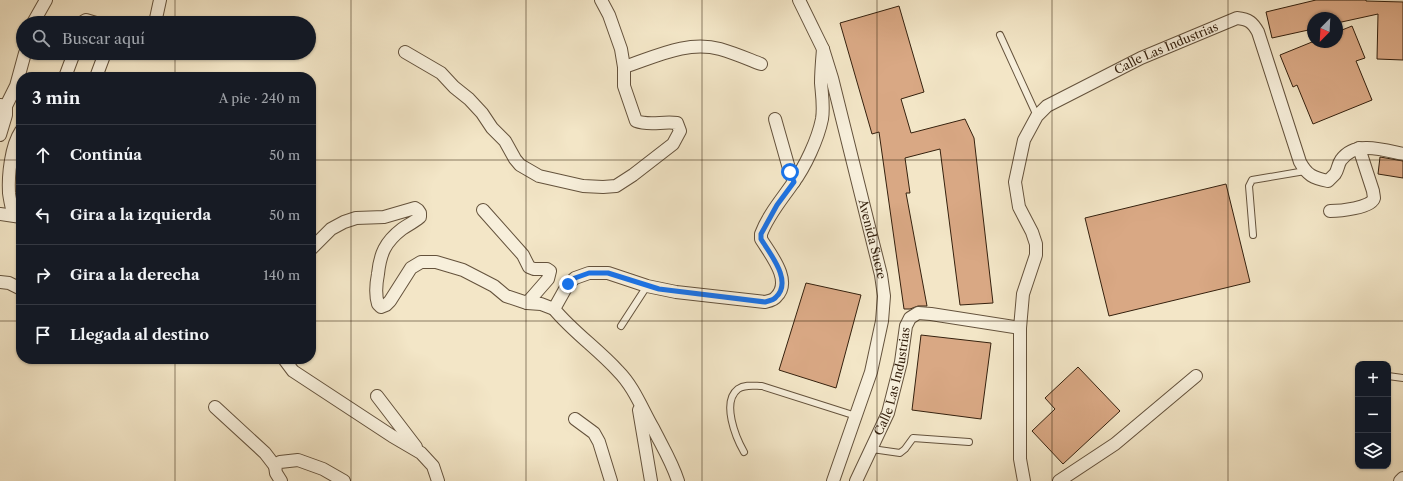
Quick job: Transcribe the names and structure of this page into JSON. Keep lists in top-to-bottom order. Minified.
{"streets":{"street":["Calle Las Industrias","Avenida Sucre"]},"north":"bottom left","page":{"search":"Buscar aquí","heading":["3 min","A pie · 240 m"],"list":[["Continúa","50 m"],["Gira a la izquierda","50 m"],["Gira a la derecha","140 m"],"Llegada al destino"],"map_buttons":["+","−"]}}
